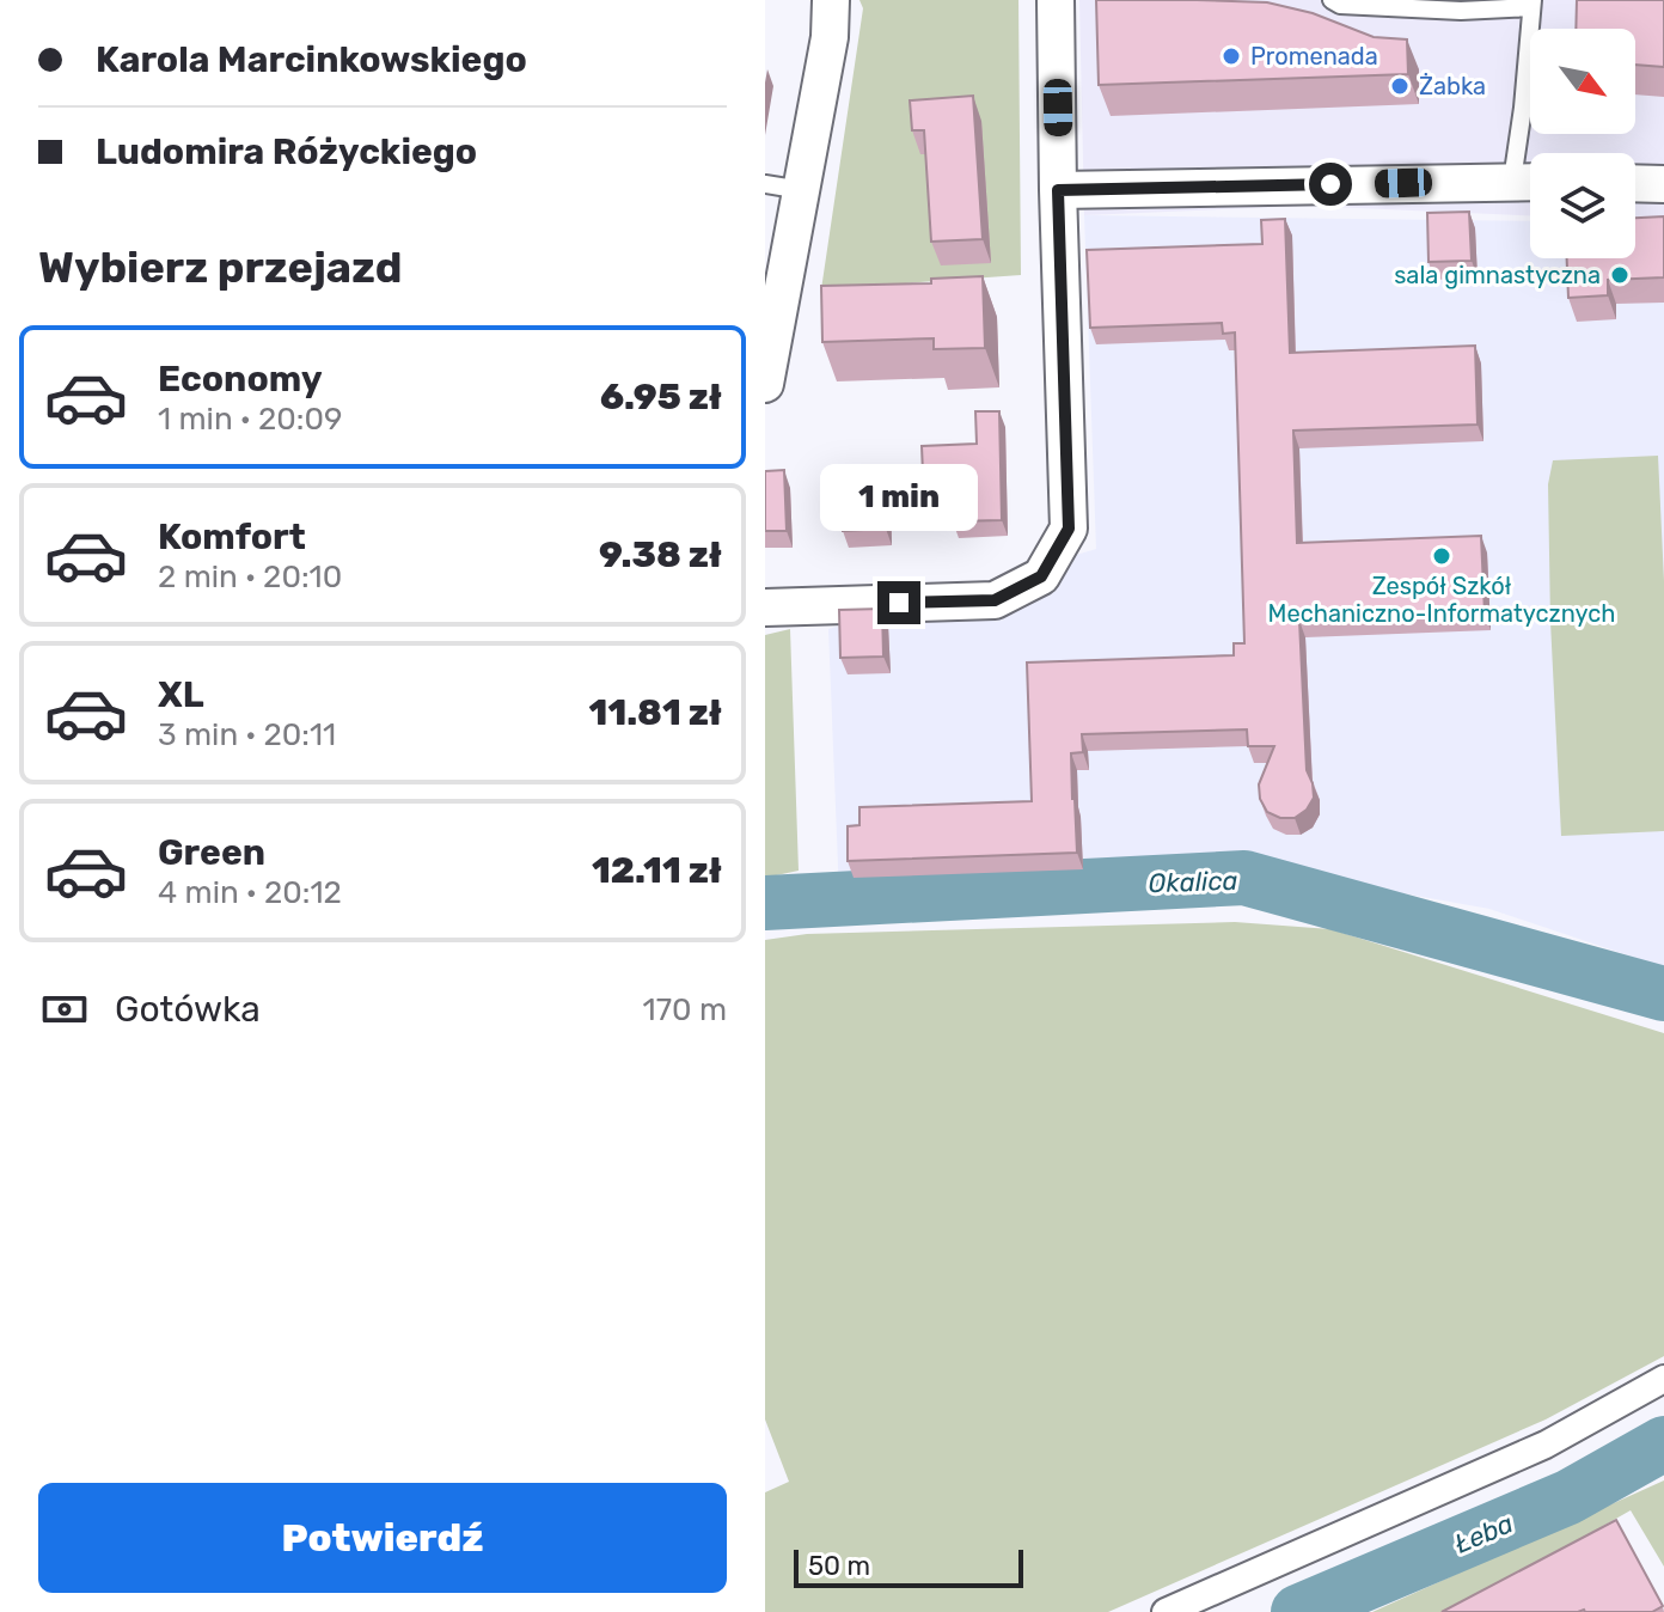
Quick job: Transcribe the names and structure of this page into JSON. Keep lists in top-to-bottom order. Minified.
{"water":["Okalica","Łeba"],"places":["Promenada","Żabka","sala gimnastyczna","Zespół Szkół Mechaniczno-Informatycznych"],"scale_bar":"50 m","north":"bottom right","page":{"banner":["Karola Marcinkowskiego","Ludomira Różyckiego"],"heading":"Wybierz przejazd","list":[{"name":"Economy","note":"1 min · 20:09","value":"6.95 zł"},{"name":"Komfort","note":"2 min · 20:10","value":"9.38 zł"},{"name":"XL","note":"3 min · 20:11","value":"11.81 zł"},{"name":"Green","note":"4 min · 20:12","value":"12.11 zł"}],"bubble":"1 min","pay":["Gotówka","170 m"],"buttons":"Potwierdź","scale":"50 m"}}
